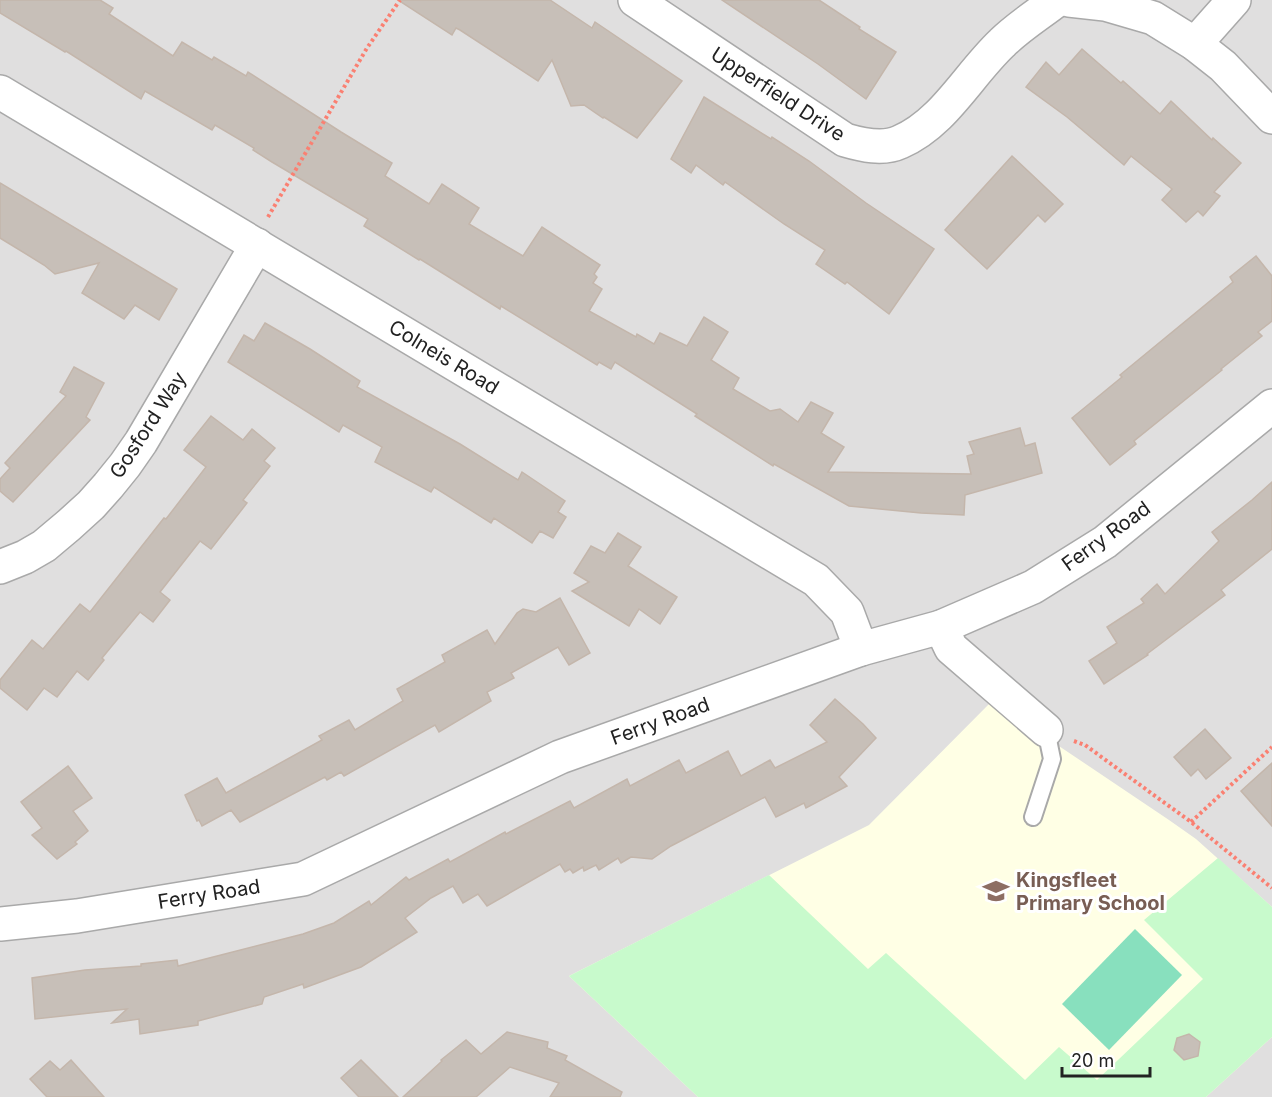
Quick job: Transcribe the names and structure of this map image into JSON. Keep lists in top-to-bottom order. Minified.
{"streets":{"street":["Upperfield Drive","Colneis Road","Gosford Way","Ferry Road"]},"crossings":[["Colneis Road","Gosford Way"],["Colneis Road","Ferry Road"]],"places":{"school or university":["Kingsfleet Primary School"]},"scale_bar":"20 m"}
